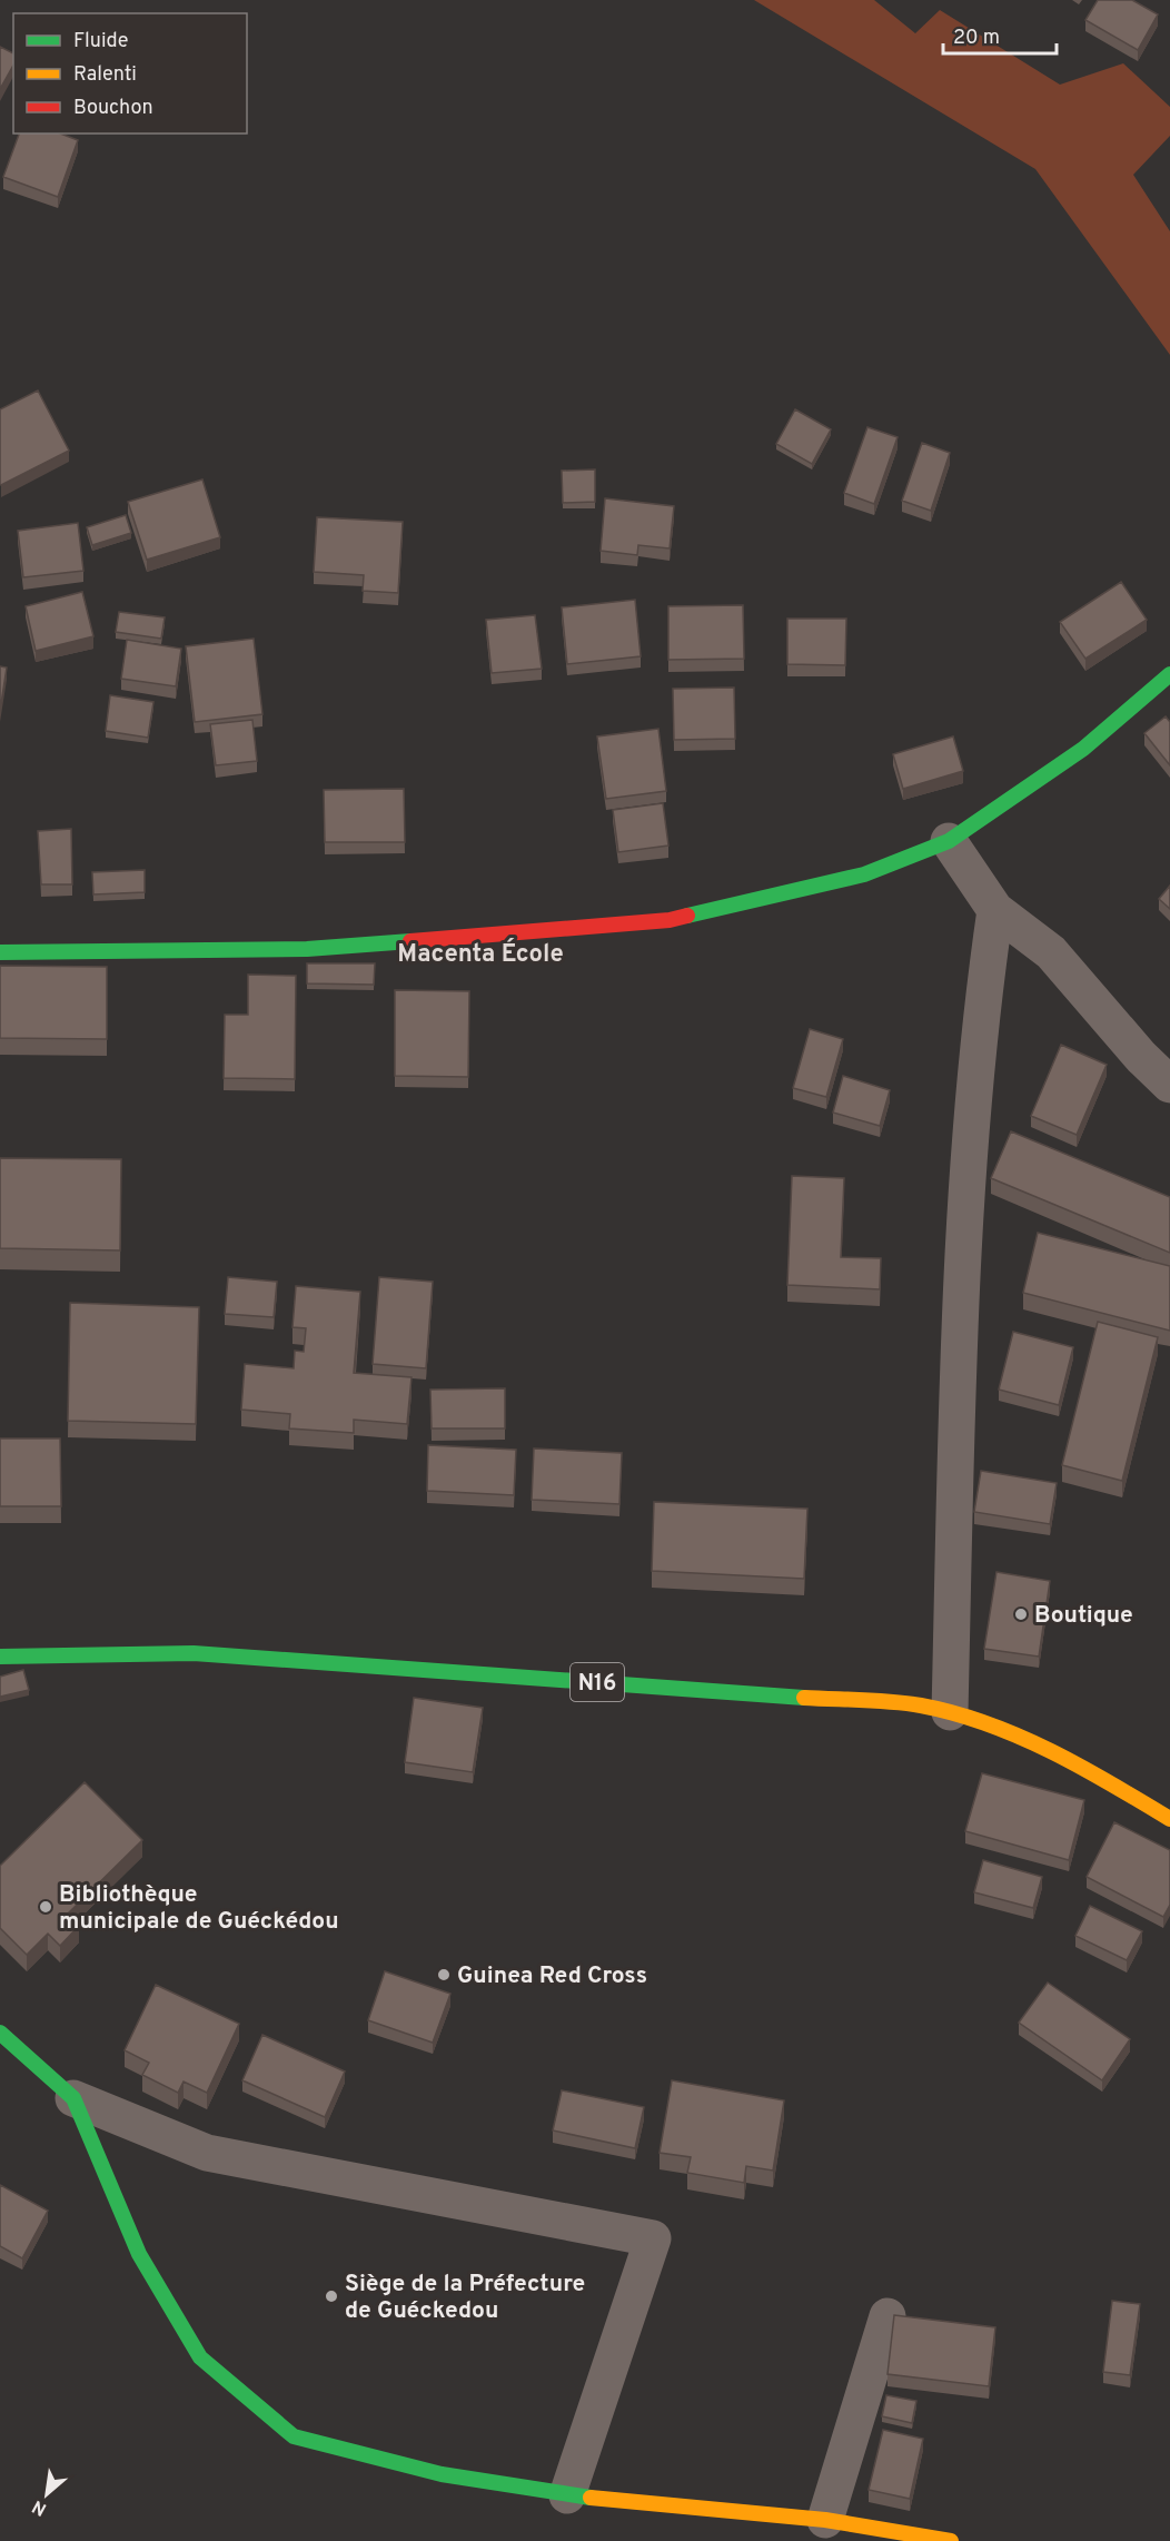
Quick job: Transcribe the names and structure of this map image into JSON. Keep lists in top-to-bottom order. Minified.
{"streets":{"main road":["N16"]},"districts":["Macenta École"],"places":["Boutique","Bibliothèque municipale de Guéckédou","Guinea Red Cross","Siège de la Préfecture de Guéckedou"],"legend":["Fluide","Ralenti","Bouchon"],"scale_bar":"20 m","north":"bottom left"}
